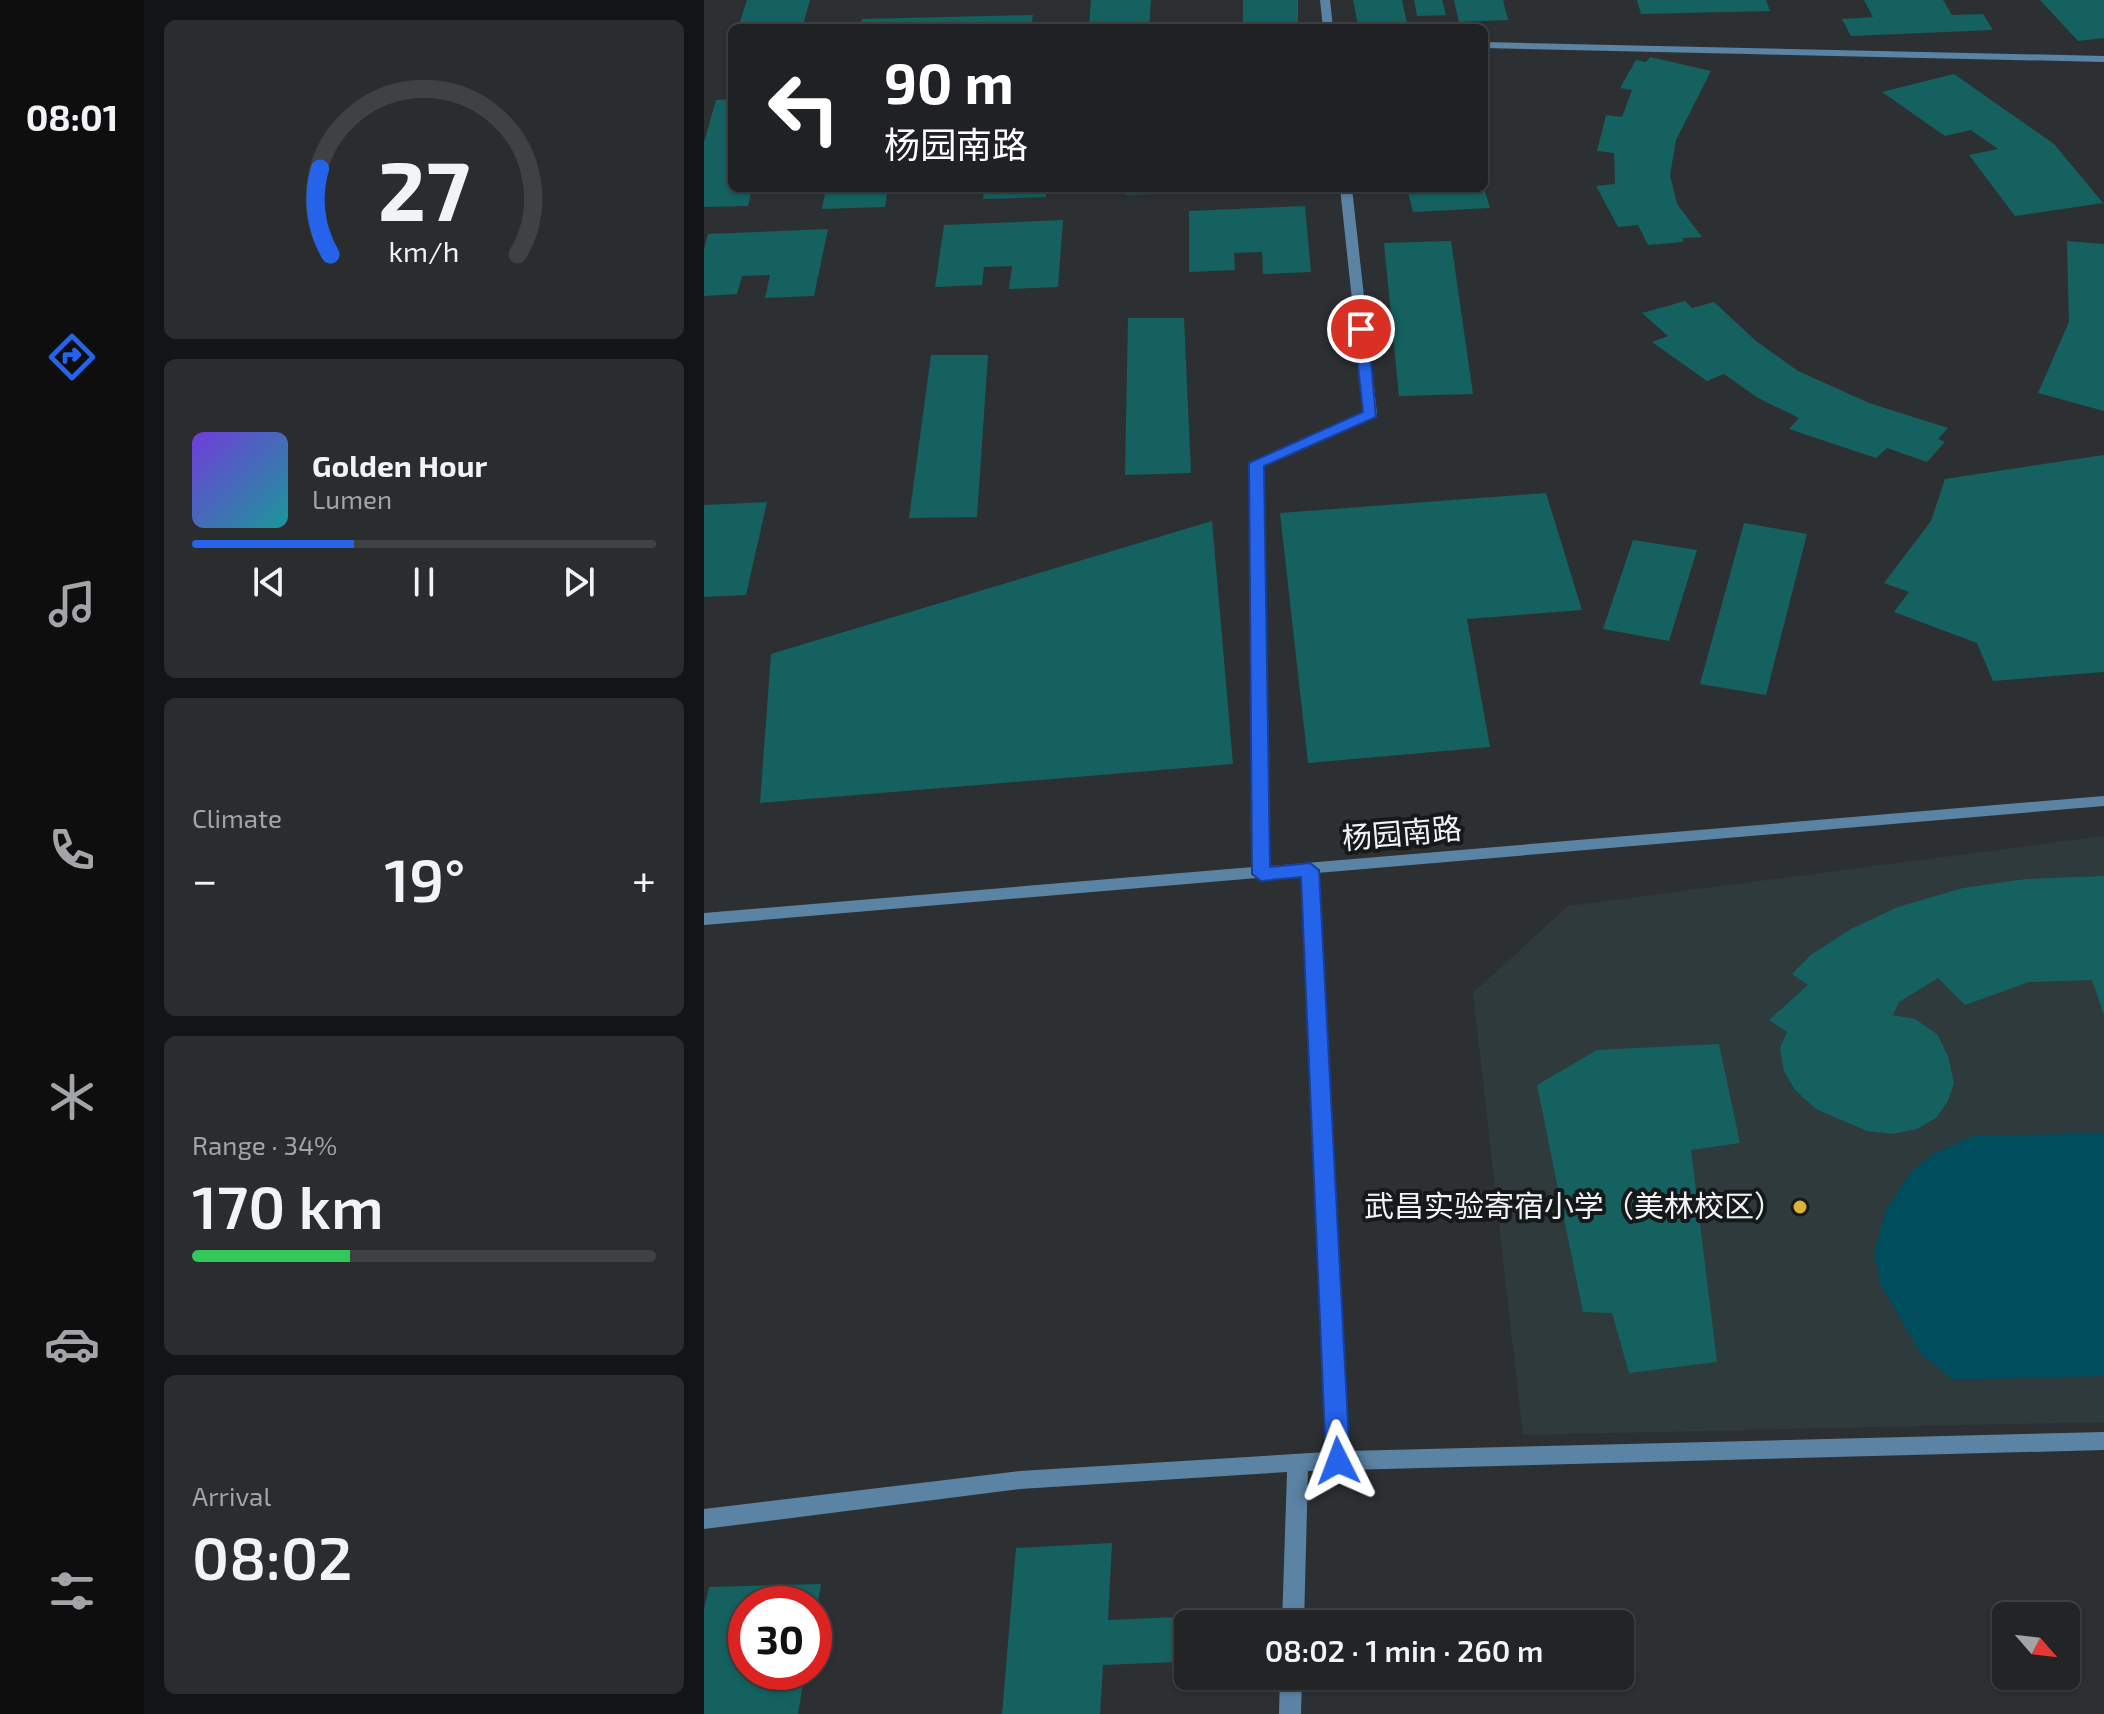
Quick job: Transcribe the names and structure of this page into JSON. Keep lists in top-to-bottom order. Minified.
{"streets":{"street":["杨园南路"]},"places":["武昌实验寄宿小学（美林校区）"],"north":"bottom right","page":{"tabs":"08:01","turn":["90 m","杨园南路"],"song":["Golden Hour","Lumen"],"tile":["Climate",["Range · 34%","170 km"],["Arrival","08:02"]],"heat":["−","19°","+"],"limit":"30","trip":"08:02 · 1 min · 260 m","gauge":["27","km/h"]}}
